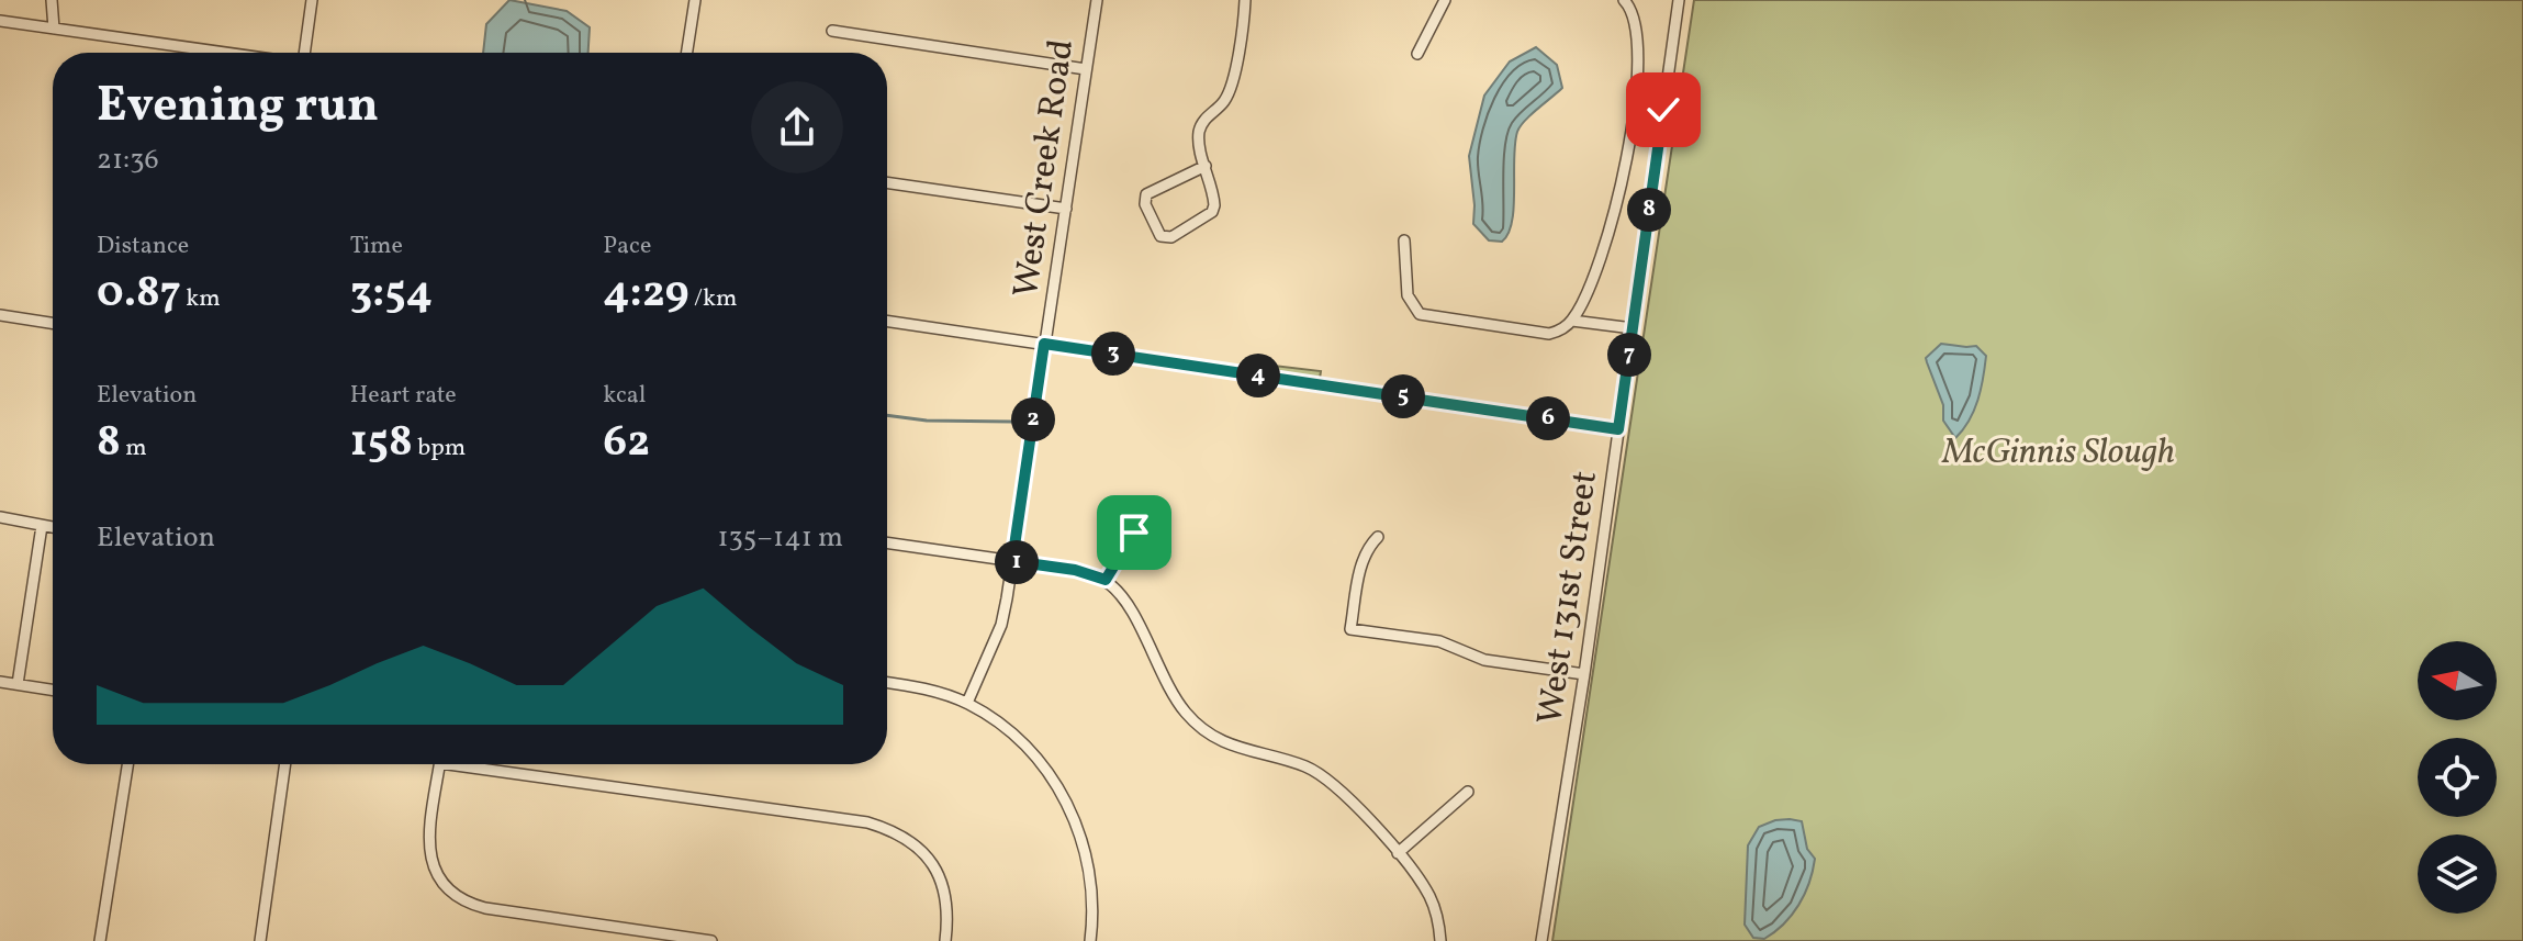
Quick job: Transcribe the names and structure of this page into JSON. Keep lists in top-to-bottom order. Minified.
{"streets":{"street":["West Creek Road","West 131st Street"]},"parks":["McGinnis Slough"],"north":"left","page":{"heading":["Evening run","21:36"],"pins":["8","3","7","4","5","6","2","1"],"stats":[["Distance","0.87 km"],["Time","3:54"],["Pace","4:29 /km"],["Elevation","8 m"],["Heart rate","158 bpm"],["kcal","62"]],"chart":["Elevation","135–141 m"]}}
